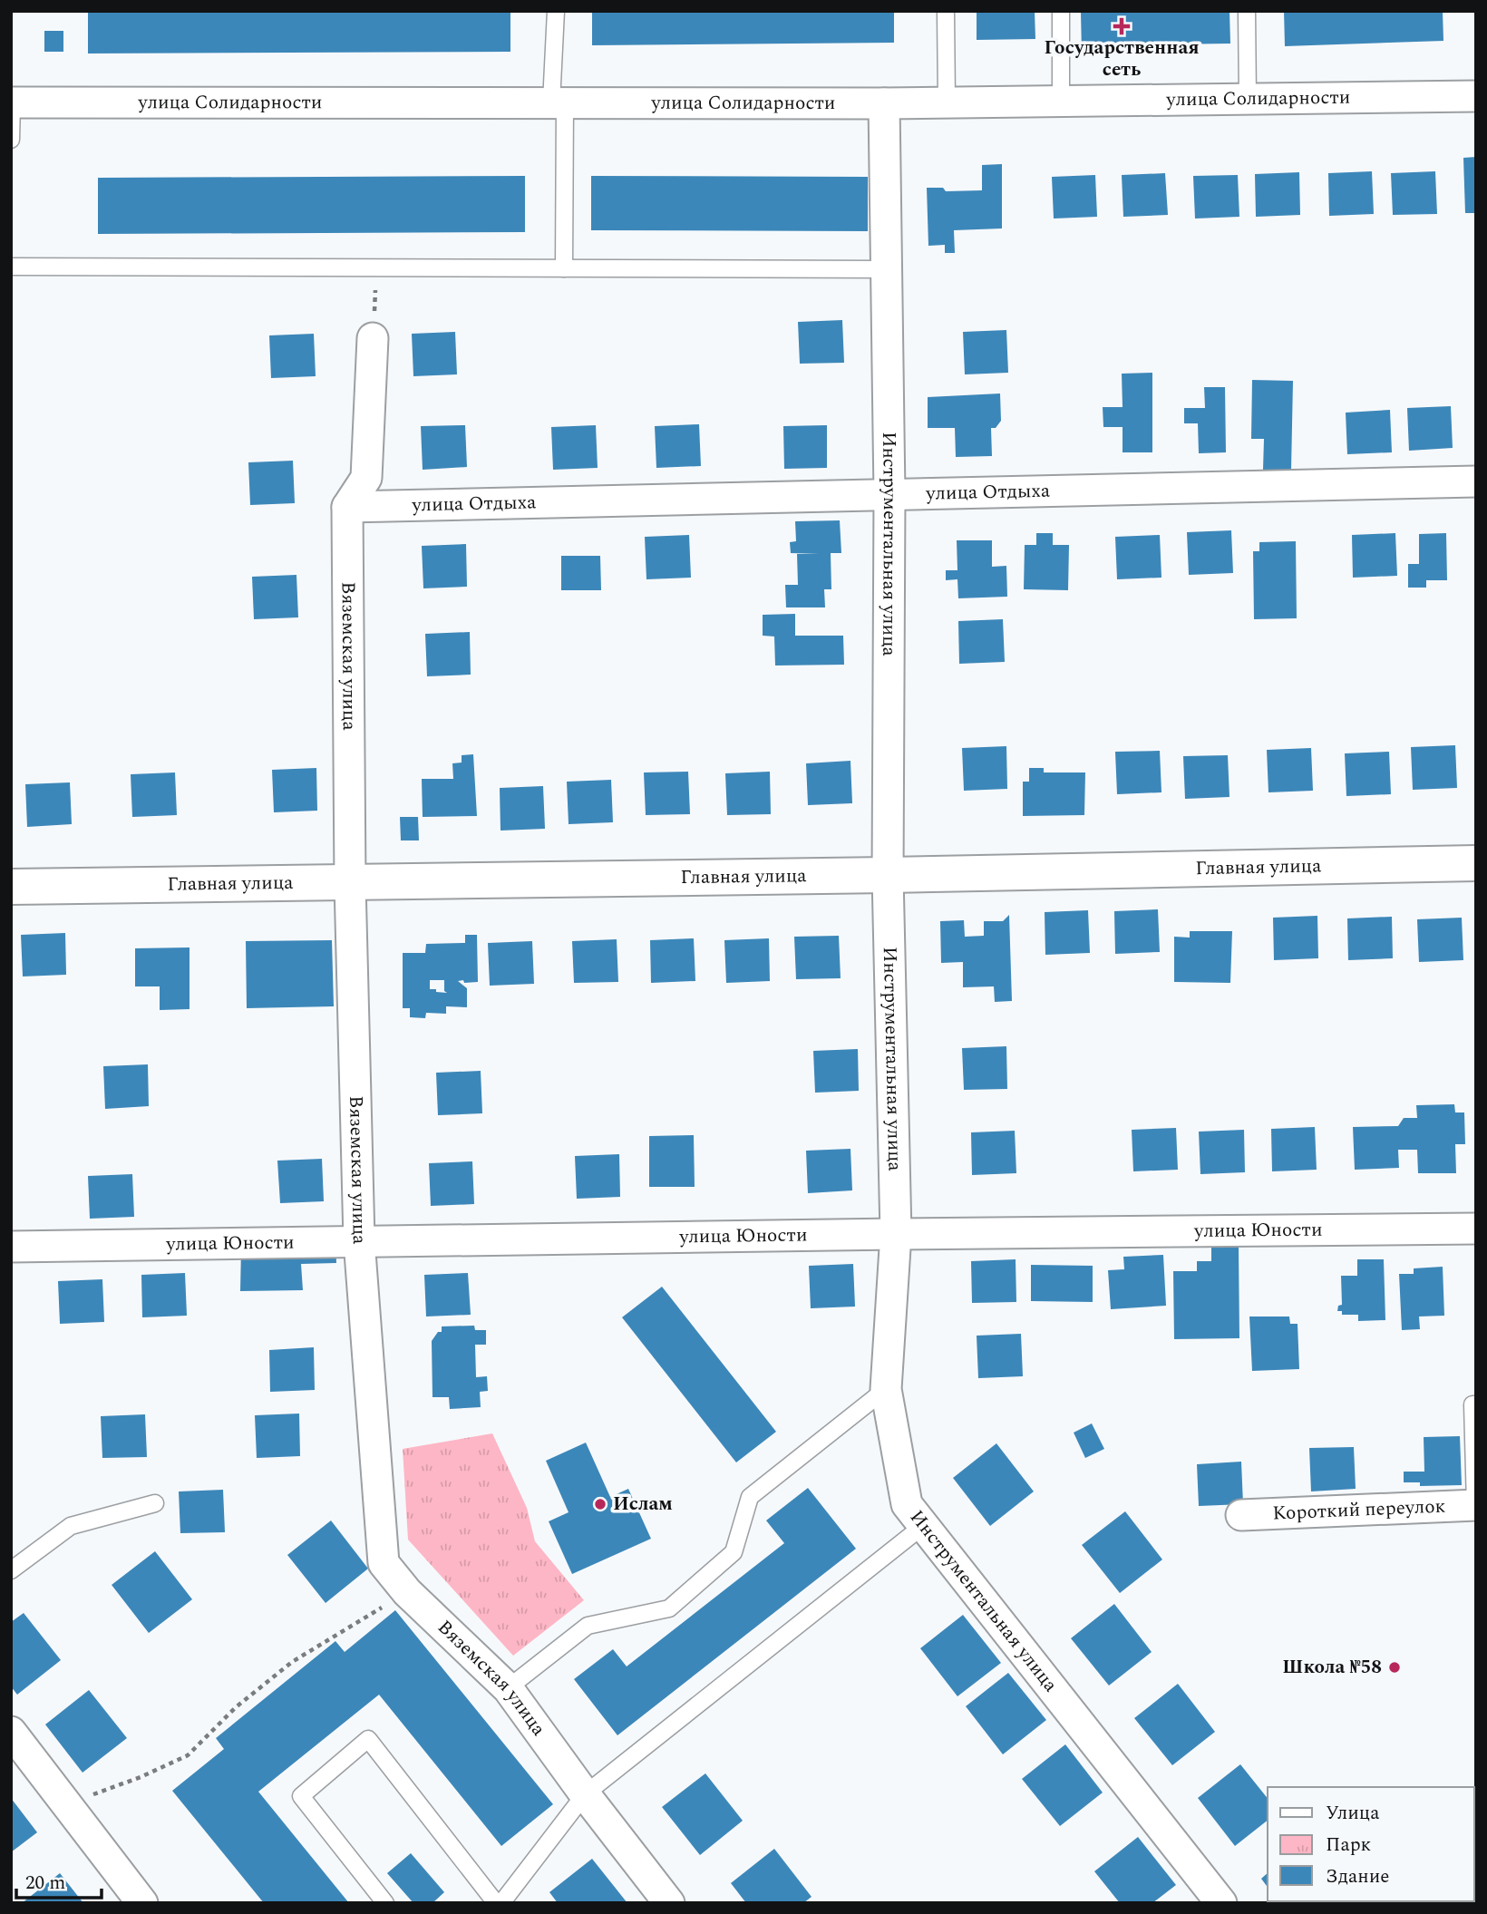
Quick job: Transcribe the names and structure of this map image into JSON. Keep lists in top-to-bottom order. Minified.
{"streets":{"street":["улица Солидарности","улица Отдыха","Инструментальная улица","Вяземская улица","Главная улица","улица Юности","Короткий переулок"]},"crossings":[["улица Солидарности","Инструментальная улица"],["улица Отдыха","Инструментальная улица"],["улица Отдыха","Вяземская улица"],["Инструментальная улица","Главная улица"],["Инструментальная улица","улица Юности"],["Вяземская улица","Главная улица"],["Вяземская улица","улица Юности"]],"places":{"health":["Государственная сеть"],"other":["Ислам","Школа №58"]},"legend":["Улица","Парк","Здание"],"scale_bar":"20 m"}
